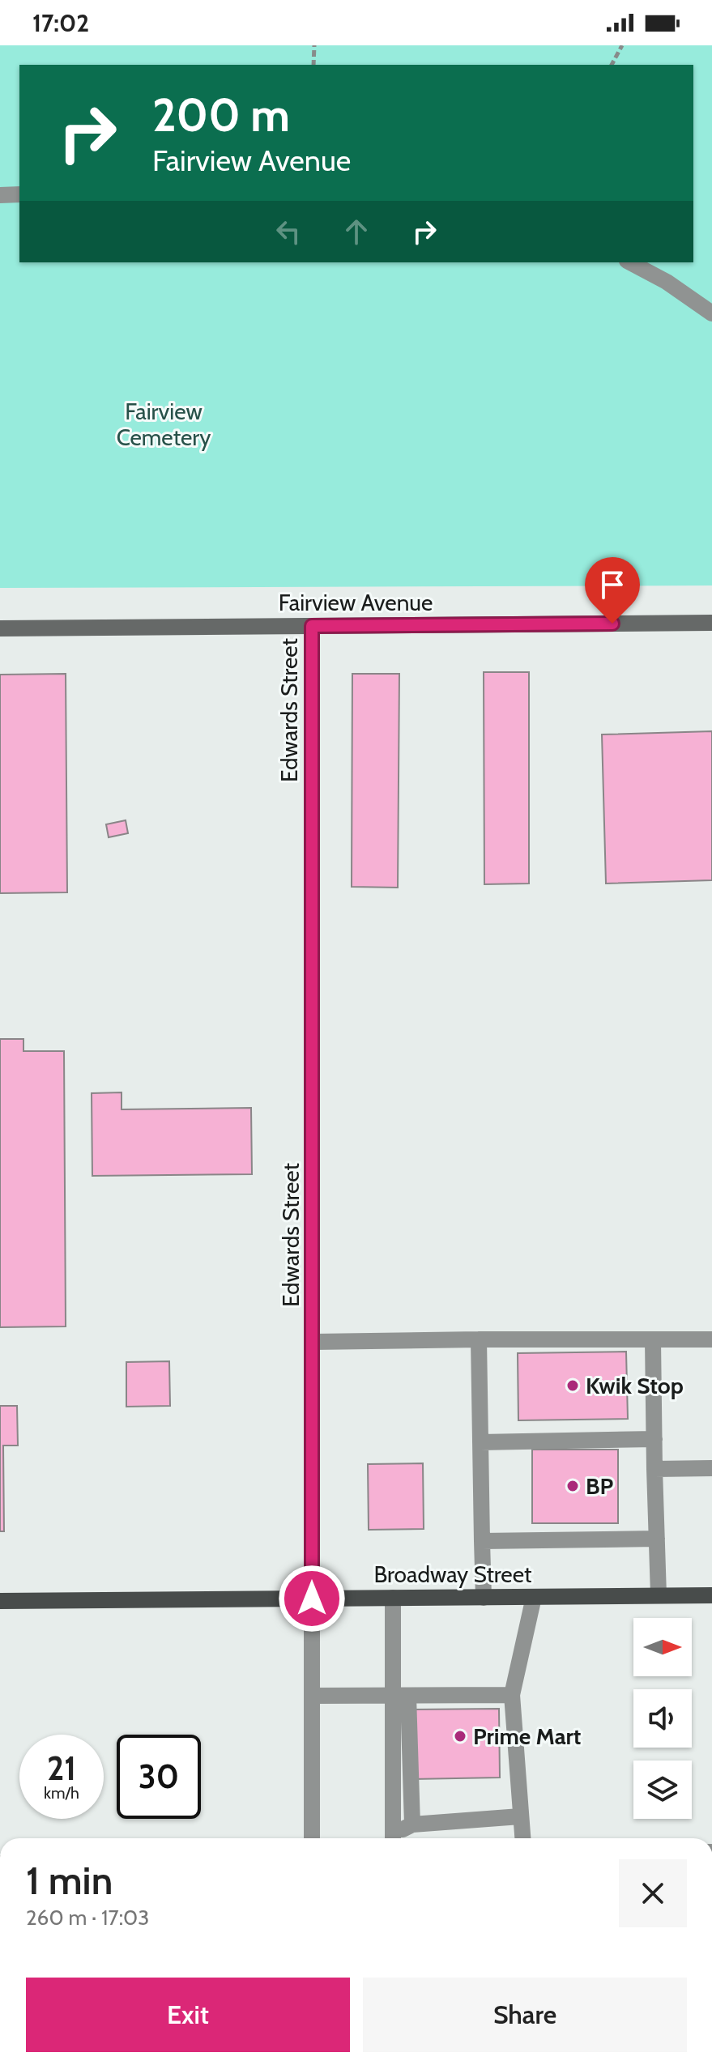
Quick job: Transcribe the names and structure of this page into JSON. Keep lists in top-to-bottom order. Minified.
{"streets":{"main road":["Broadway Street"],"street":["Fairview Avenue","Edwards Street"]},"crossings":[["Fairview Avenue","Edwards Street"],["Edwards Street","Broadway Street"]],"parks":["Fairview Cemetery"],"places":["Kwik Stop","BP","Prime Mart"],"north":"right","page":{"status":"17:02","turn":["200 m","Fairview Avenue"],"speed":"21 km/h","limit":"30","heading":["1 min","260 m · 17:03"],"buttons":["Exit","Share"]}}
